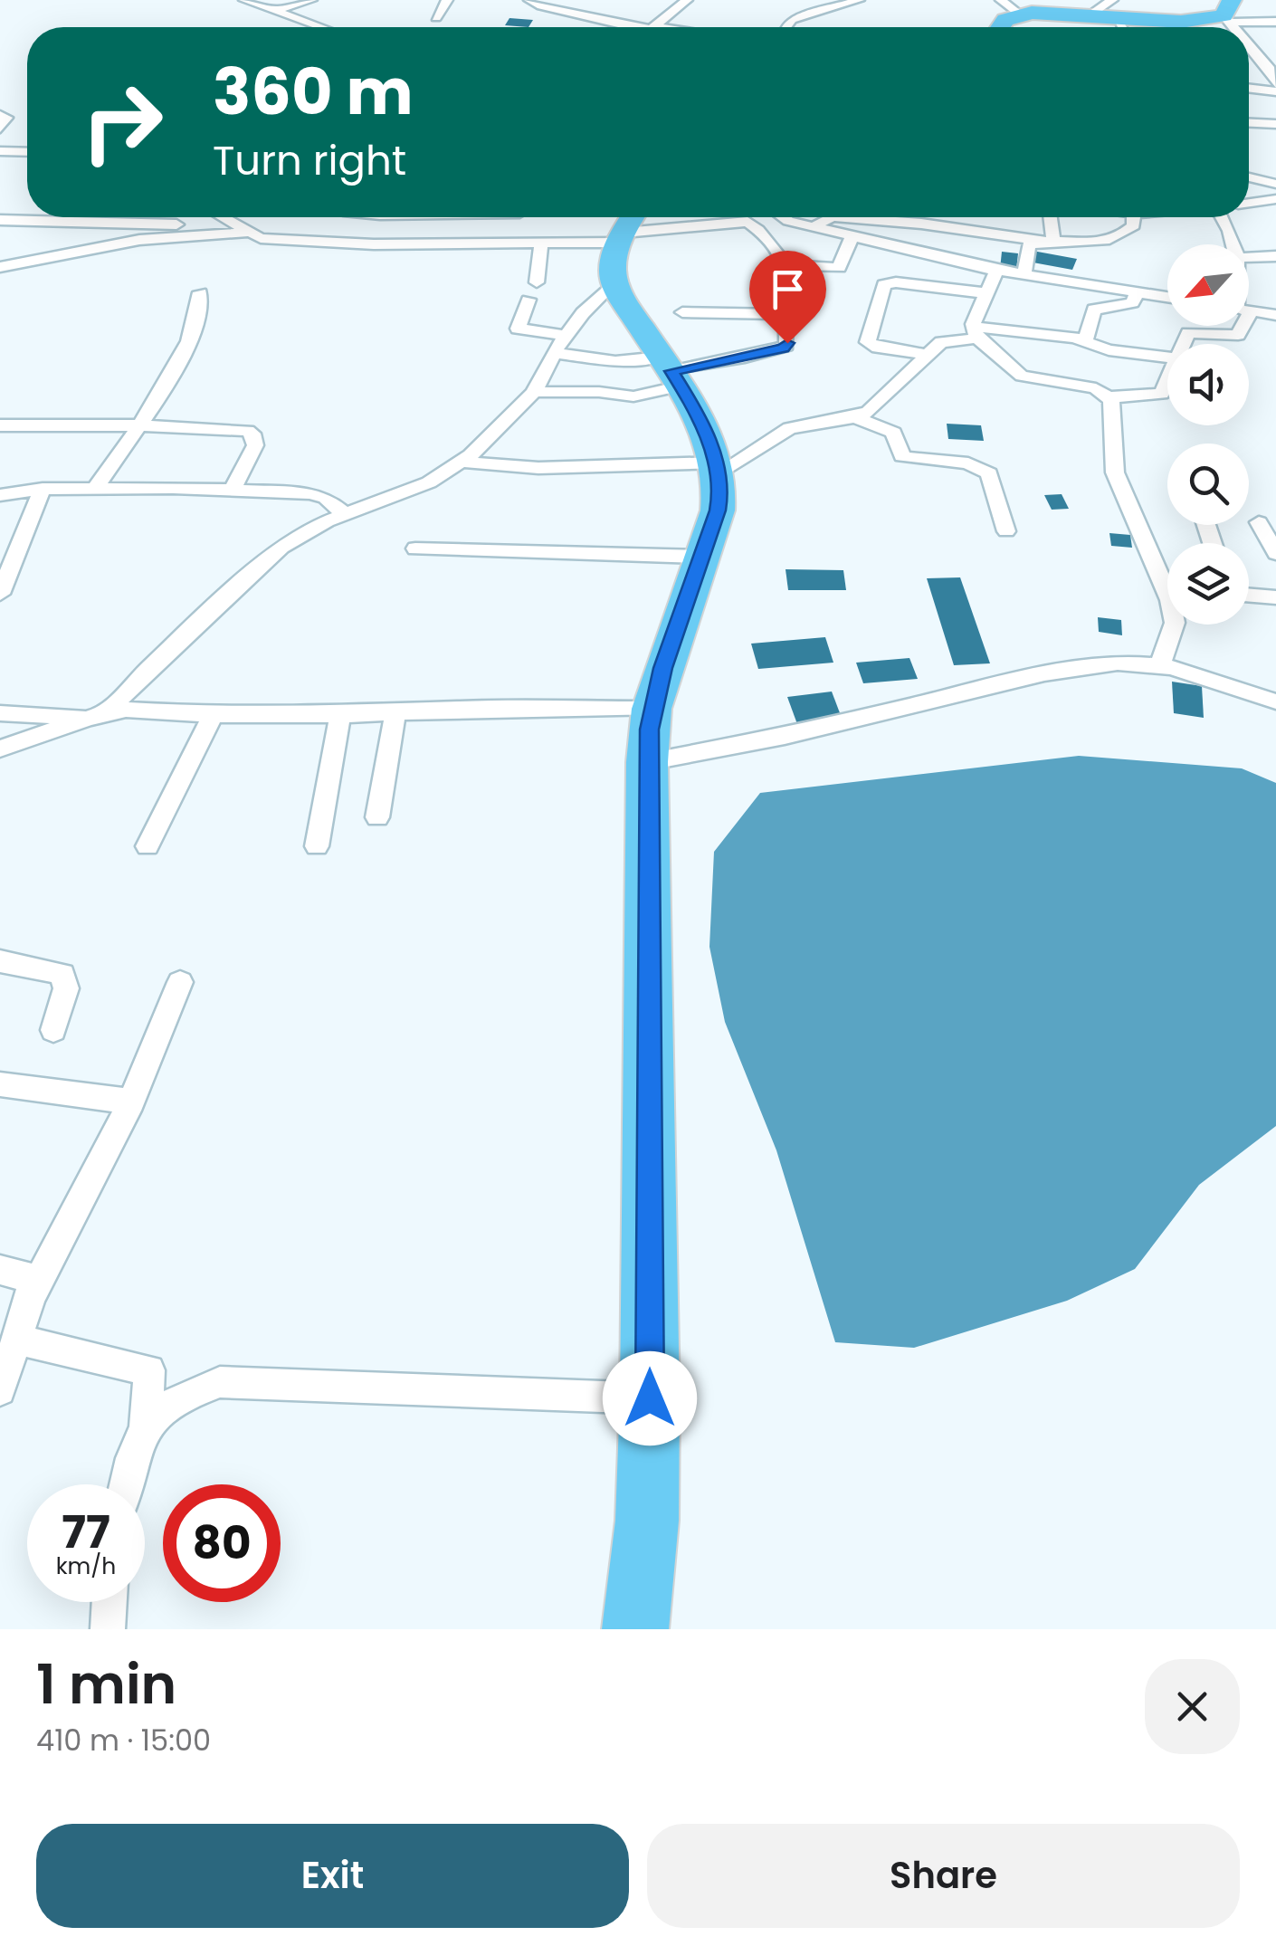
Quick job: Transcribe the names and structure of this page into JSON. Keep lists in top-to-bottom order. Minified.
{"north":"bottom left","page":{"turn":["360 m","Turn right"],"speed":"77 km/h","limit":"80","heading":["1 min","410 m · 15:00"],"buttons":["Exit","Share"]}}
